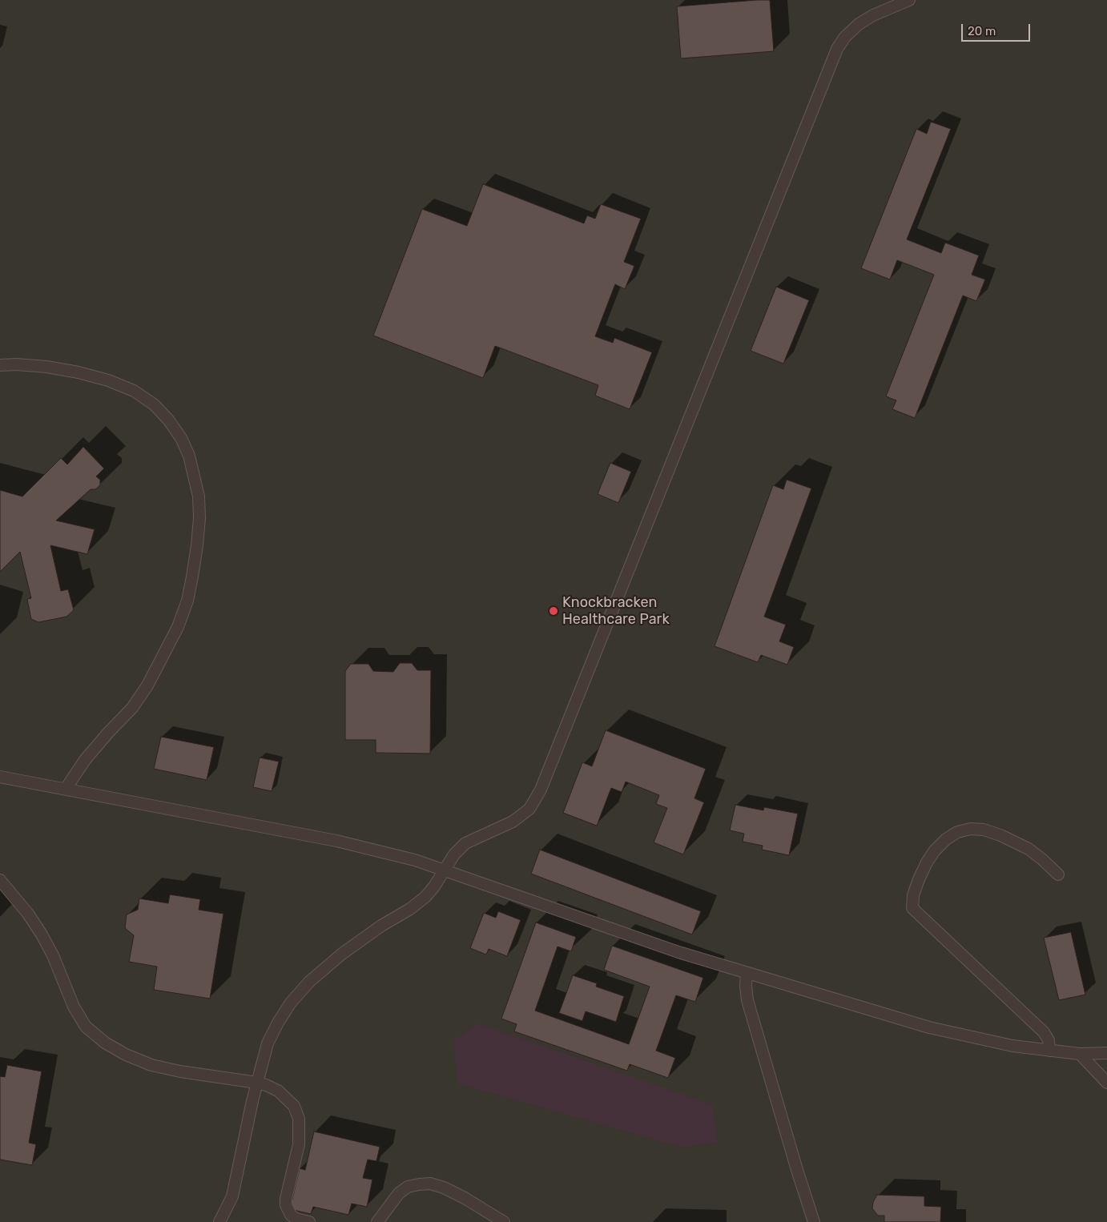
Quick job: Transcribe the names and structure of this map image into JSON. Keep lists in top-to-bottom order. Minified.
{"places":["Knockbracken Healthcare Park"],"scale_bar":"20 m"}
